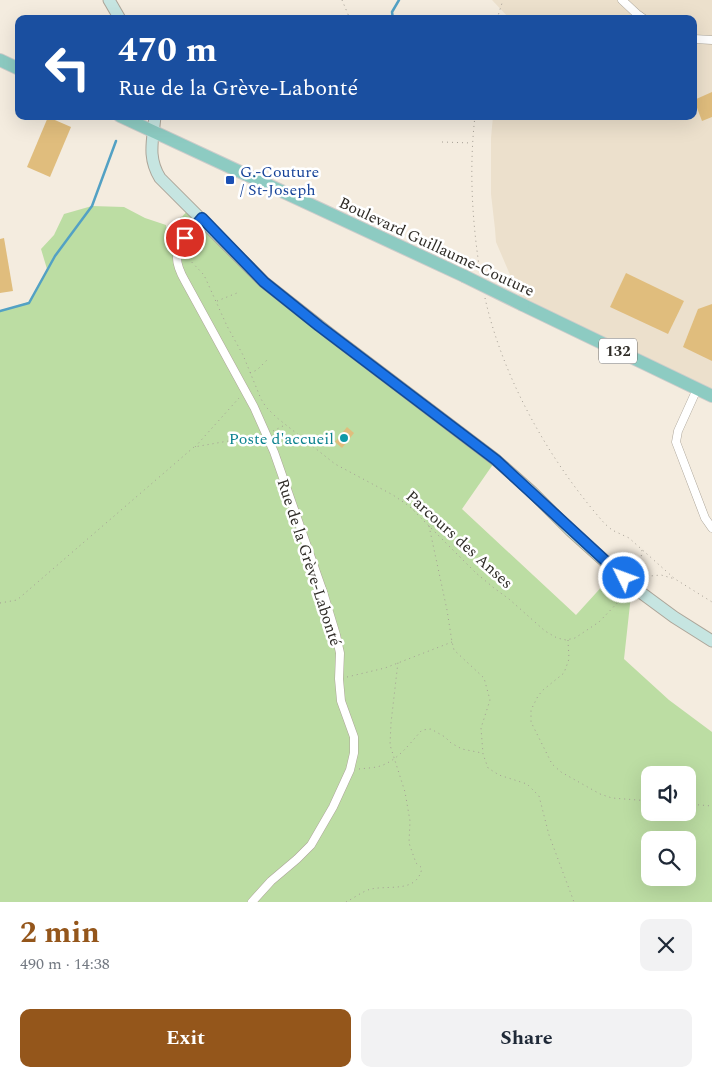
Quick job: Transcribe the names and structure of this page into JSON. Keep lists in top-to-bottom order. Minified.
{"streets":{"main road":["Boulevard Guillaume-Couture","132"],"street":["Rue de la Grève-Labonté"],"path":["Parcours des Anses"]},"crossings":[["Parcours des Anses","Rue de la Grève-Labonté"]],"places":{"transit":["G.-Couture / St-Joseph"],"other":["Poste d'accueil"]},"page":{"turn":["470 m","Rue de la Grève-Labonté"],"heading":["2 min","490 m · 14:38"],"buttons":["Exit","Share"]}}
